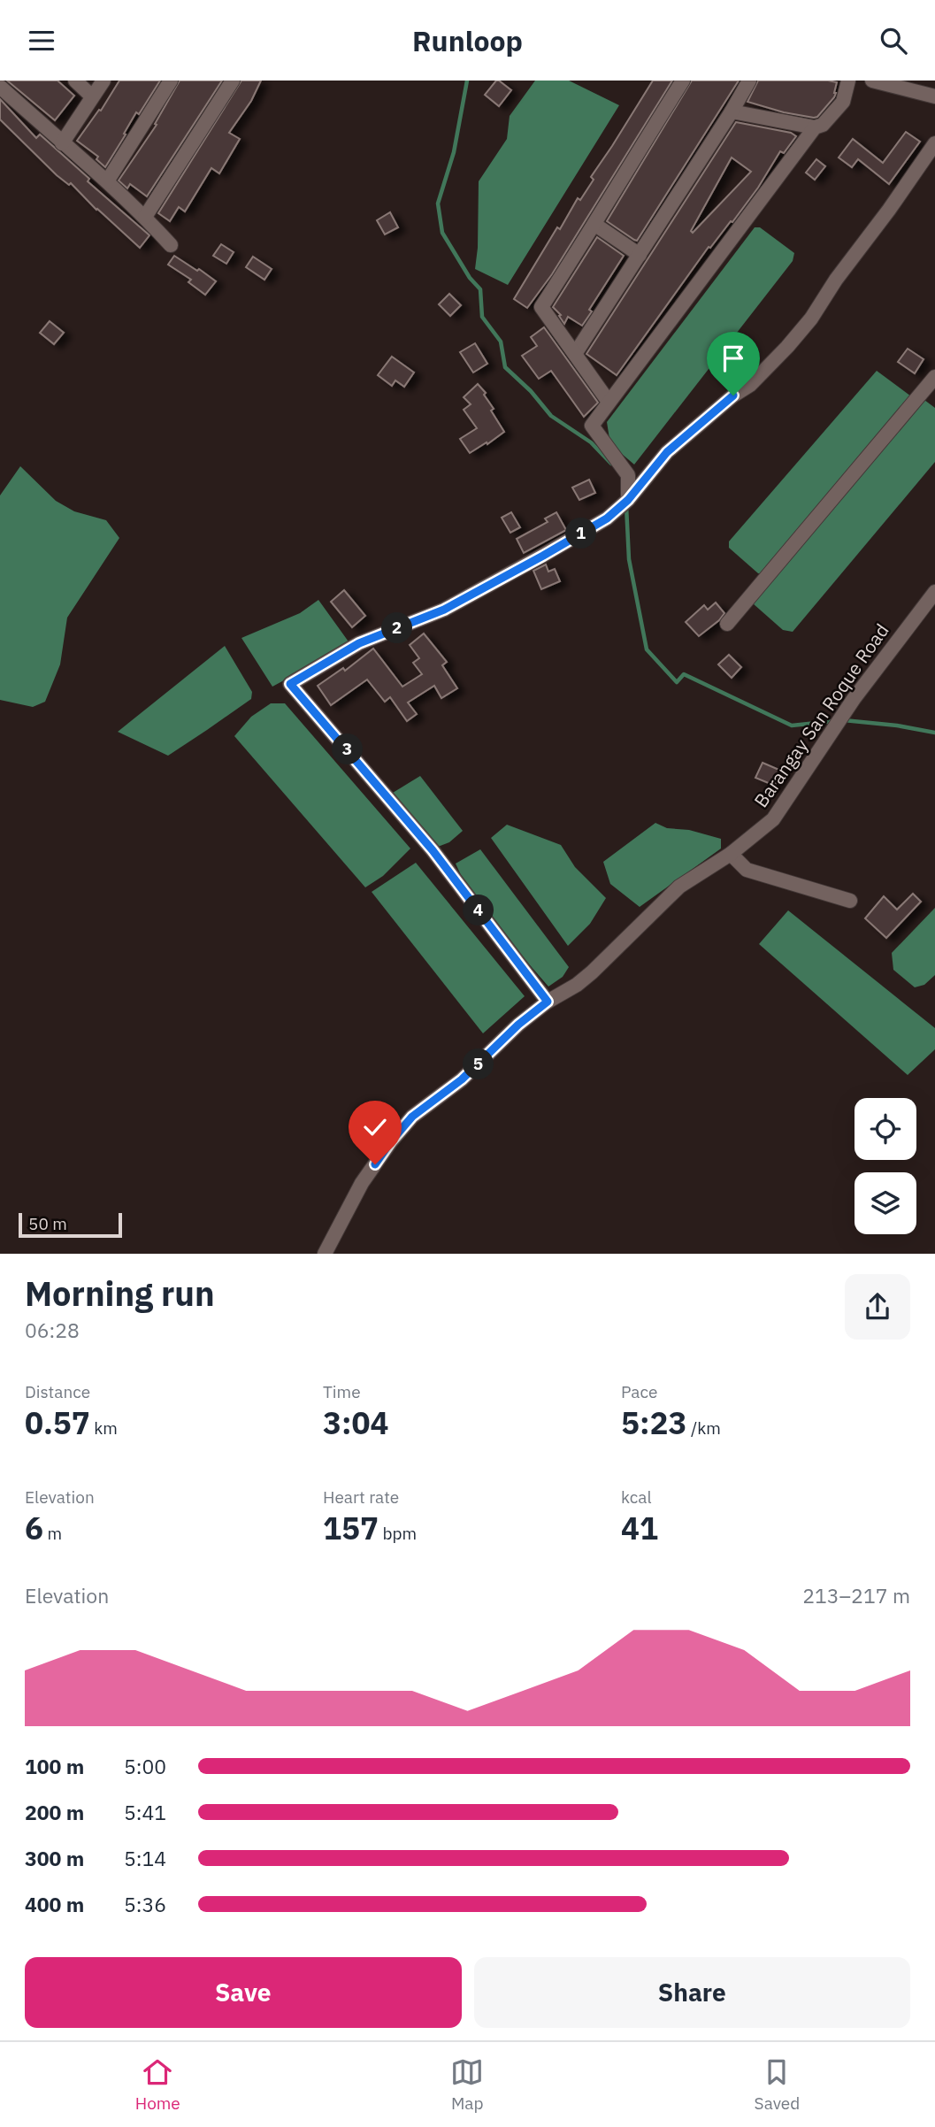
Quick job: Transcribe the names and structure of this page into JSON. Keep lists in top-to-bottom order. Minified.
{"streets":{"street":["Barangay San Roque Road"]},"scale_bar":"50 m","page":{"header":"Runloop","pins":["1","2","3","4","5"],"scale":"50 m","heading":["Morning run","06:28"],"stats":[["Distance","0.57 km"],["Time","3:04"],["Pace","5:23 /km"],["Elevation","6 m"],["Heart rate","157 bpm"],["kcal","41"]],"chart":["Elevation","213–217 m"],"list":[{"name":"100 m","note":"5:00"},{"name":"200 m","note":"5:41"},{"name":"300 m","note":"5:14"},{"name":"400 m","note":"5:36"}],"buttons":["Save","Share"],"tabs":["Home","Map","Saved"]}}
